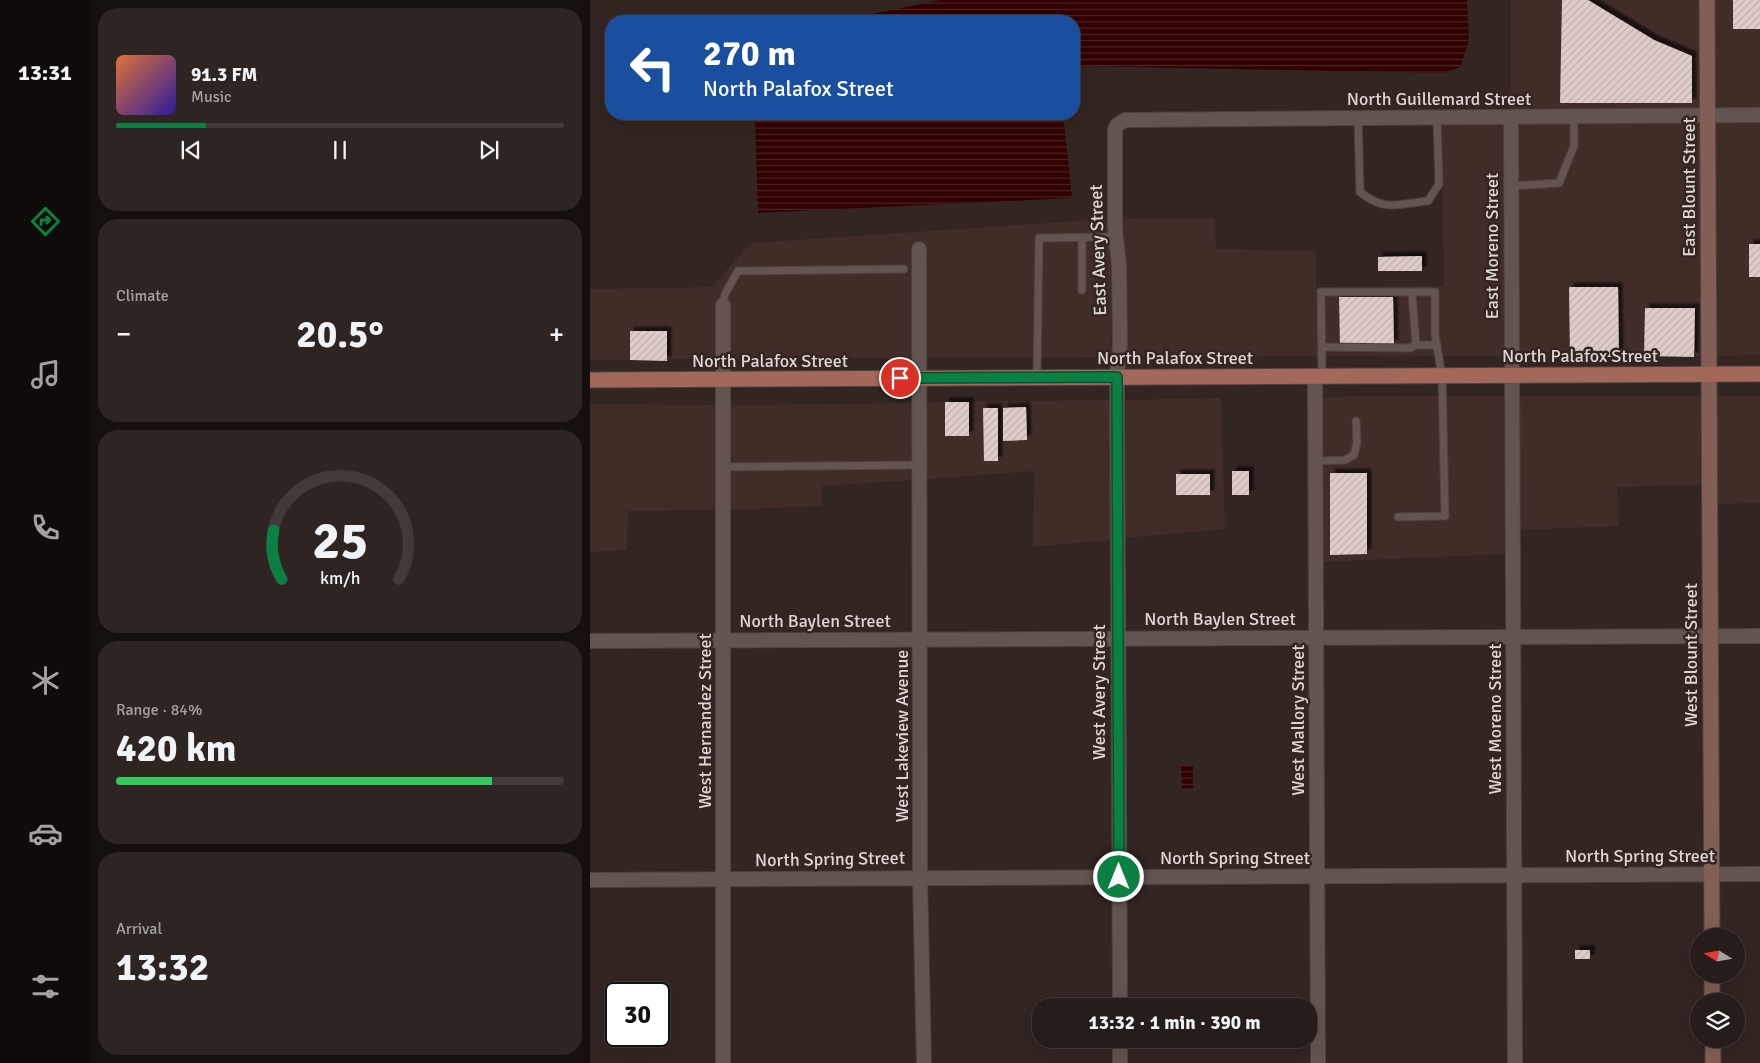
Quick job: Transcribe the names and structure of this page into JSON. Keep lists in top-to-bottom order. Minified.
{"streets":{"main road":["North Palafox Street"],"street":["North Guillemard Street","East Blount Street","East Moreno Street","East Avery Street","North Baylen Street","West Blount Street","West Avery Street","West Moreno Street","West Mallory Street","West Hernandez Street","West Lakeview Avenue","North Spring Street"]},"crossings":[["North Guillemard Street","East Blount Street"],["North Guillemard Street","East Moreno Street"],["North Guillemard Street","East Avery Street"],["East Blount Street","North Palafox Street"],["East Blount Street","West Blount Street"],["East Moreno Street","North Palafox Street"],["East Moreno Street","West Moreno Street"],["East Avery Street","North Palafox Street"],["East Avery Street","West Avery Street"],["North Palafox Street","West Blount Street"],["North Palafox Street","West Avery Street"],["North Palafox Street","West Moreno Street"],["North Palafox Street","West Mallory Street"],["North Palafox Street","West Hernandez Street"],["North Palafox Street","West Lakeview Avenue"],["North Baylen Street","West Blount Street"],["North Baylen Street","West Avery Street"],["North Baylen Street","West Moreno Street"],["North Baylen Street","West Mallory Street"],["North Baylen Street","West Hernandez Street"],["North Baylen Street","West Lakeview Avenue"],["West Blount Street","North Spring Street"],["West Avery Street","North Spring Street"],["West Moreno Street","North Spring Street"],["West Mallory Street","North Spring Street"],["West Hernandez Street","North Spring Street"],["West Lakeview Avenue","North Spring Street"]],"north":"left","page":{"tabs":"13:31","turn":["270 m","North Palafox Street"],"song":["91.3 FM","Music"],"tile":["Climate",["Range · 84%","420 km"],["Arrival","13:32"]],"heat":["−","20.5°","+"],"limit":"30","trip":"13:32 · 1 min · 390 m","gauge":["25","km/h"]}}
